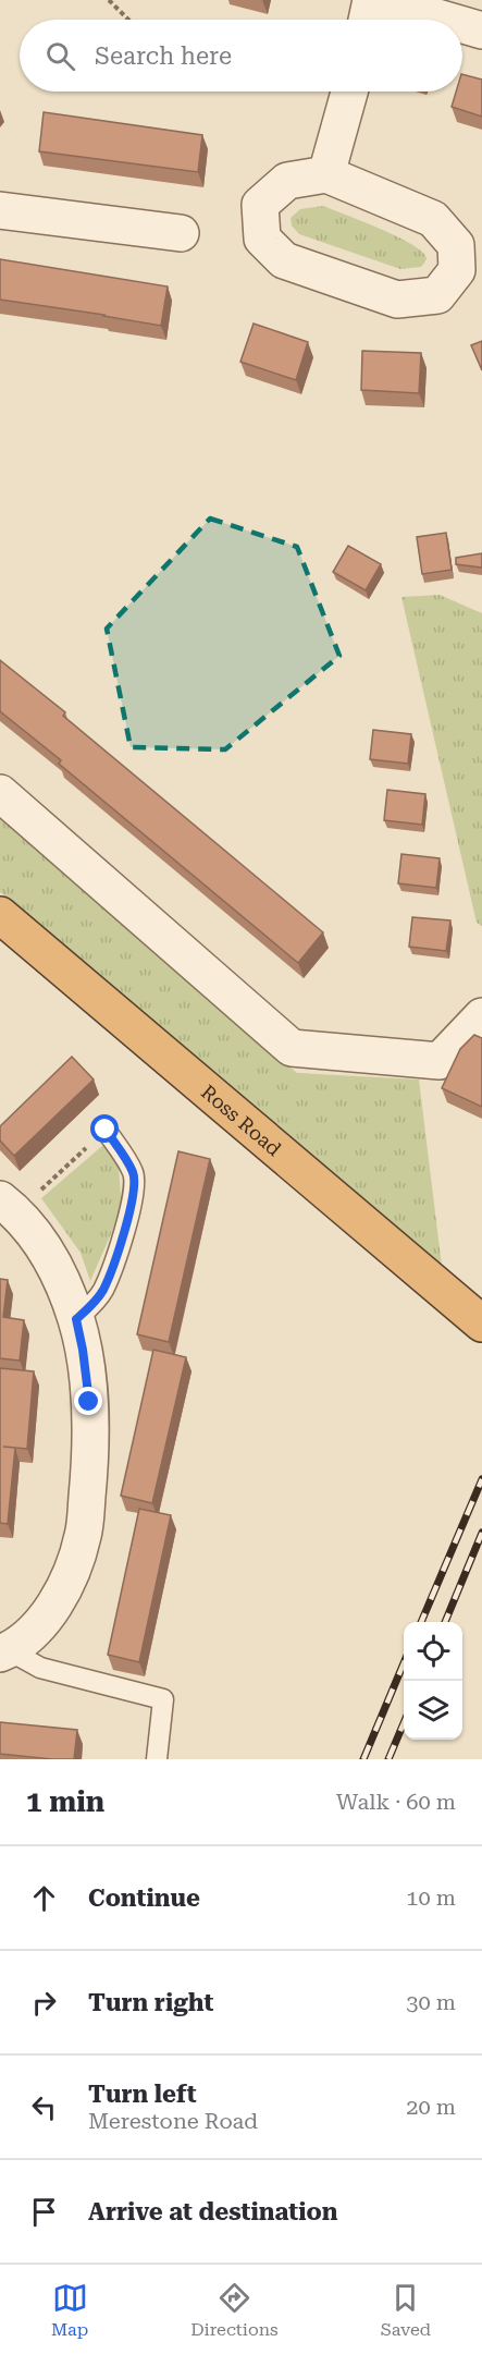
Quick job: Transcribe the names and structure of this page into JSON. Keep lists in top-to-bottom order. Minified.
{"streets":{"highway":["Ross Road"]},"page":{"search":"Search here","heading":["1 min","Walk · 60 m"],"list":[["Continue","10 m"],["Turn right","30 m"],["Turn left","Merestone Road","20 m"],"Arrive at destination"],"nav":["Map","Directions","Saved"]}}
